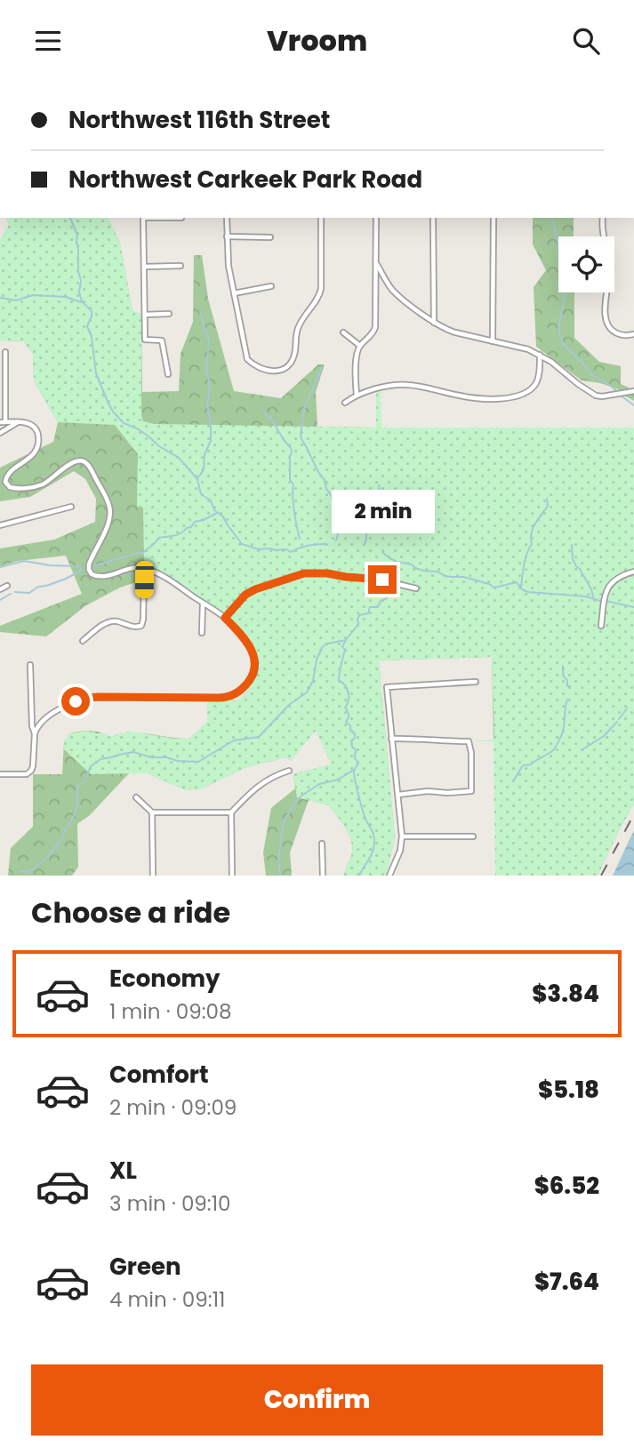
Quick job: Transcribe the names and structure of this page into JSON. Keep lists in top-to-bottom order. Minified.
{"page":{"header":"Vroom","banner":["Northwest 116th Street","Northwest Carkeek Park Road"],"bubble":"2 min","heading":"Choose a ride","list":[{"name":"Economy","note":"1 min · 09:08","value":"$3.84"},{"name":"Comfort","note":"2 min · 09:09","value":"$5.18"},{"name":"XL","note":"3 min · 09:10","value":"$6.52"},{"name":"Green","note":"4 min · 09:11","value":"$7.64"}],"buttons":"Confirm"}}
